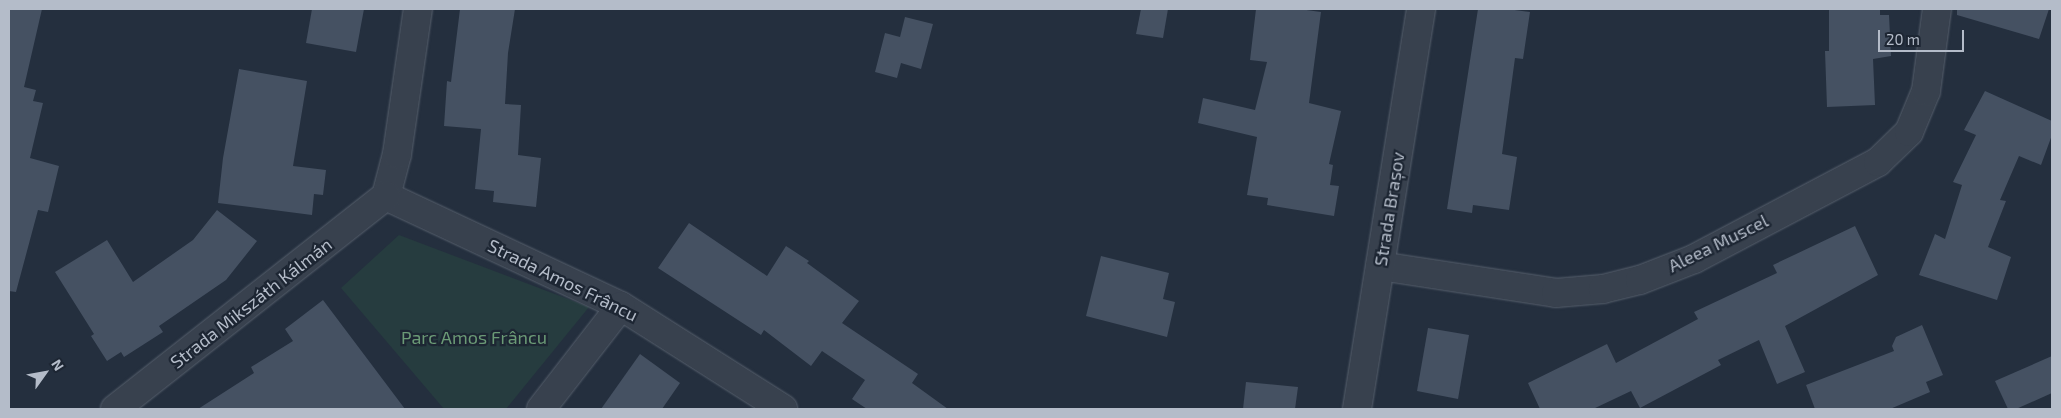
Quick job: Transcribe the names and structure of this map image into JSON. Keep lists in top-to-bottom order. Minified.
{"streets":{"street":["Strada Brașov","Aleea Muscel","Strada Amos Frâncu","Strada Mikszáth Kálmán"]},"crossings":[["Strada Brașov","Aleea Muscel"],["Strada Amos Frâncu","Strada Mikszáth Kálmán"]],"parks":["Parc Amos Frâncu"],"scale_bar":"20 m","north":"top right"}
